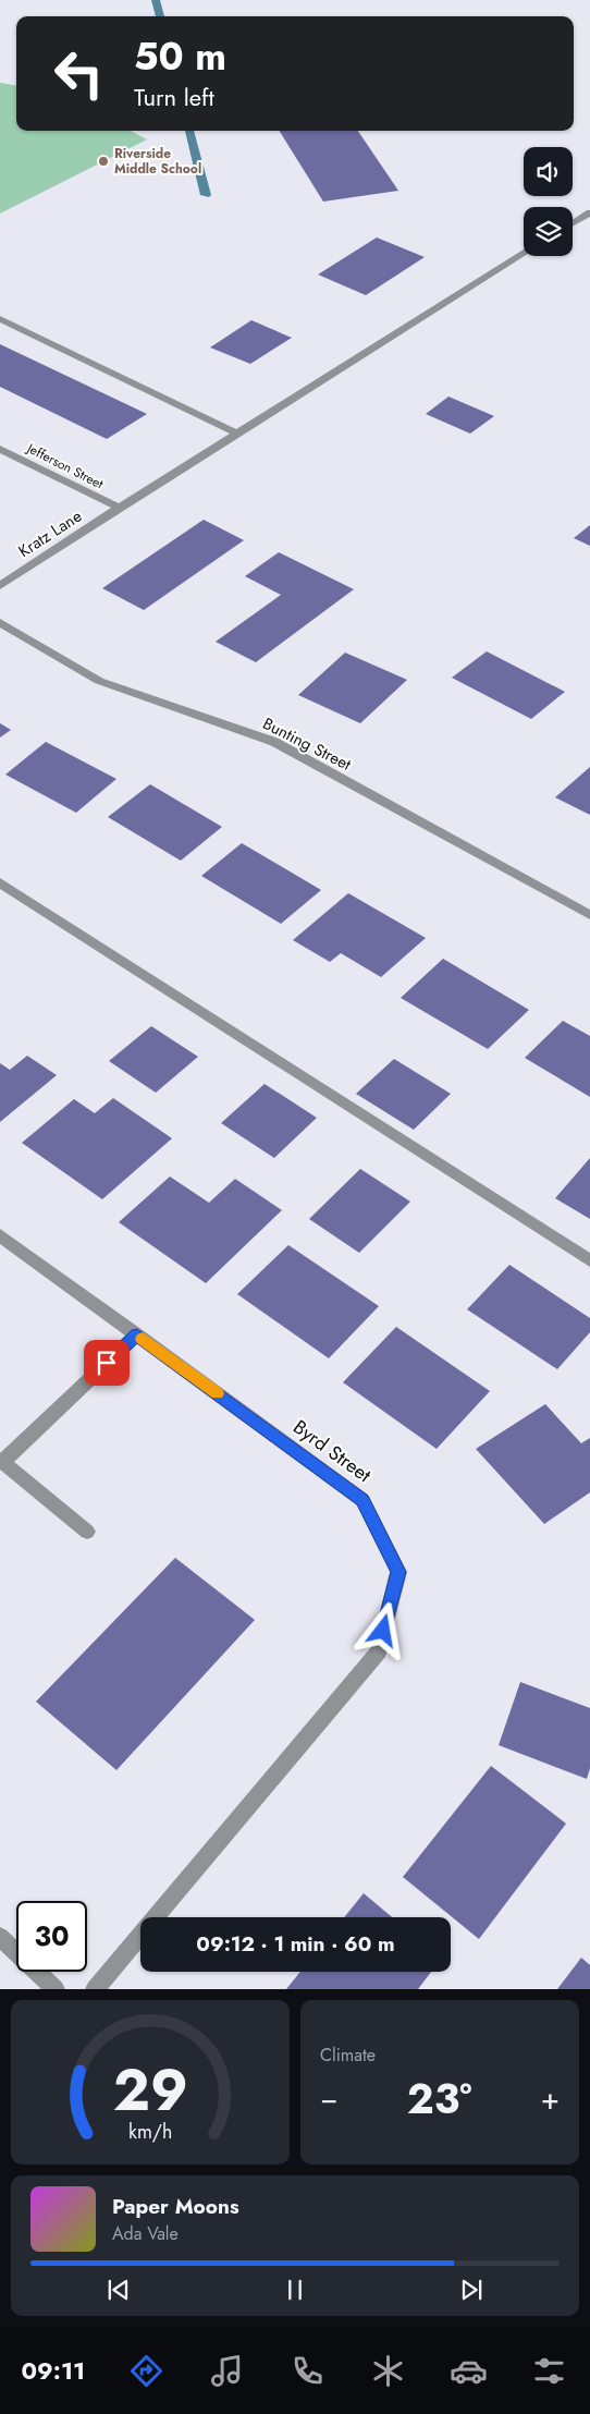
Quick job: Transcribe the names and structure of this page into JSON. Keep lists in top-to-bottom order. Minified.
{"streets":{"street":["Jefferson Street","Kratz Lane","Bunting Street","Byrd Street"]},"crossings":[["Jefferson Street","Kratz Lane"]],"places":["Riverside Middle School"],"page":{"turn":["50 m","Turn left"],"limit":"30","trip":"09:12 · 1 min · 60 m","tile":"Climate","heat":["−","23°","+"],"song":["Paper Moons","Ada Vale"],"tabs":"09:11","gauge":["29","km/h"]}}
